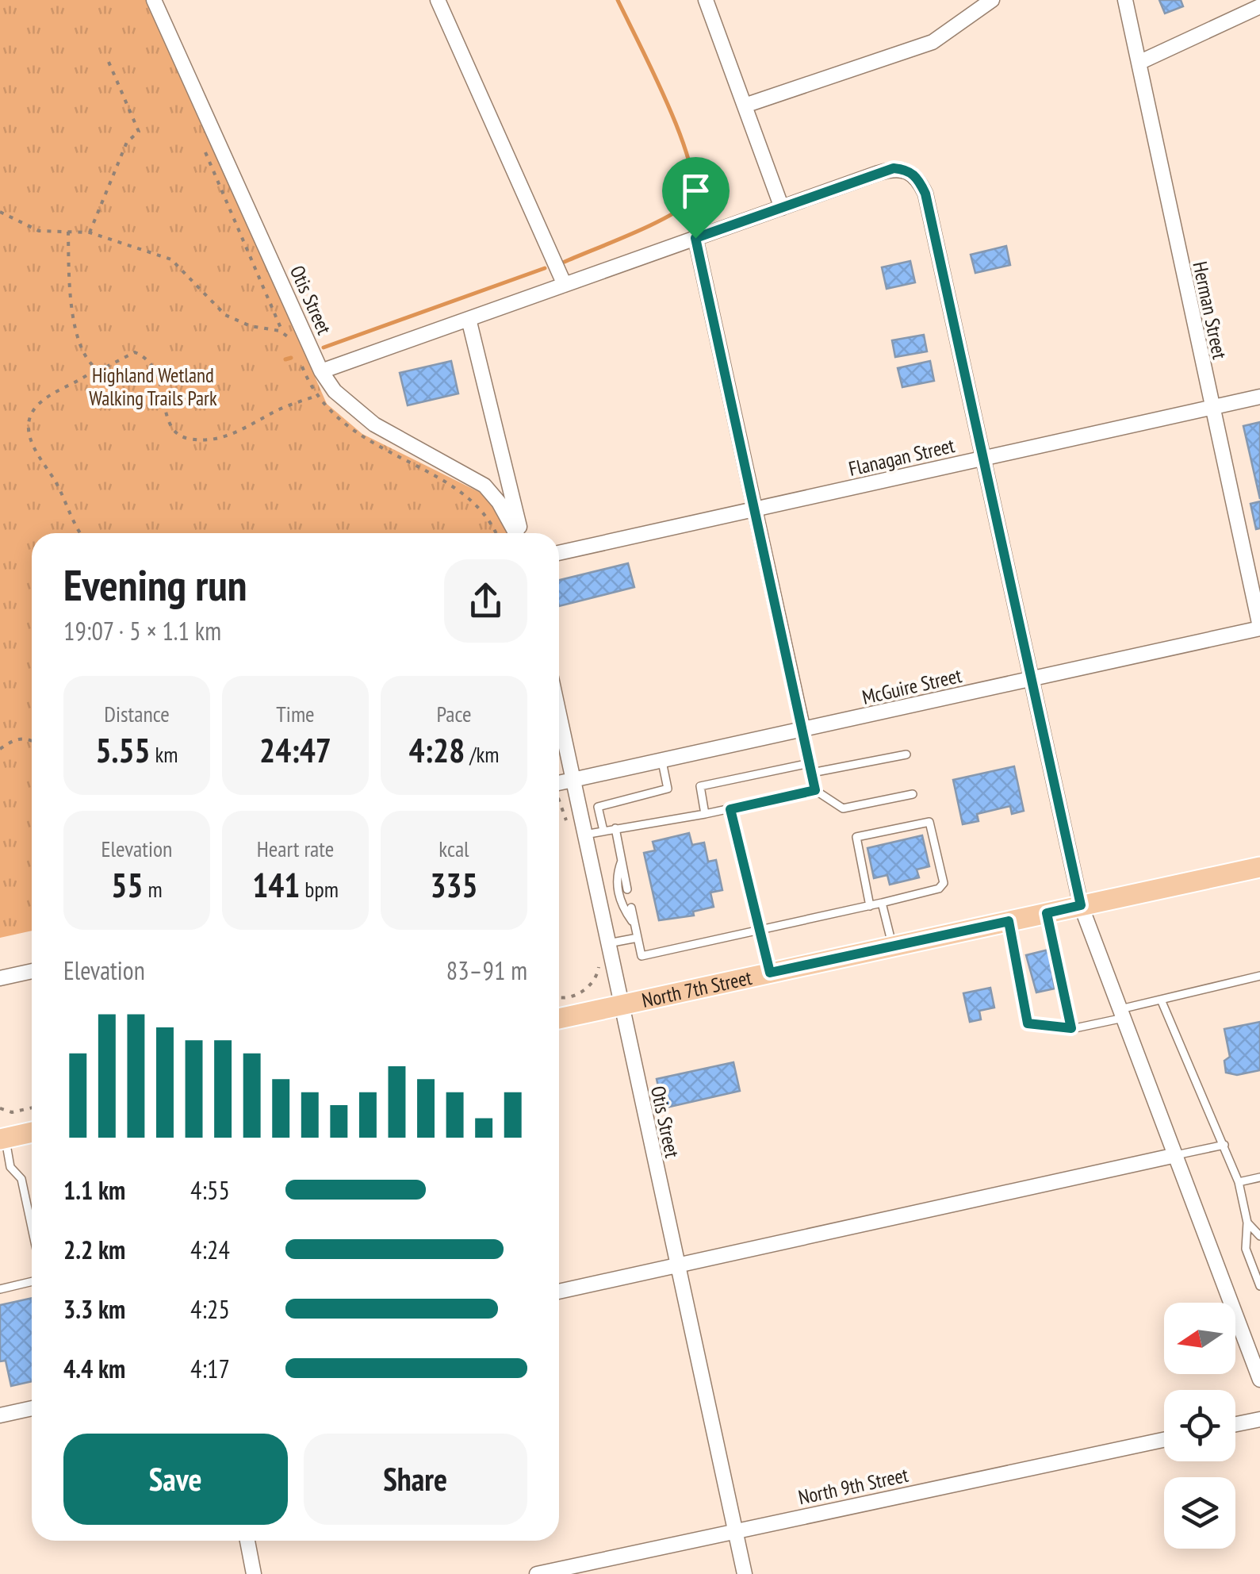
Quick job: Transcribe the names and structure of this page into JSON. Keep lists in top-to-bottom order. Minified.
{"streets":{"main road":["North 7th Street"],"street":["Otis Street","Herman Street","Flanagan Street","McGuire Street","North 9th Street"]},"crossings":[["Otis Street","McGuire Street"],["Otis Street","North 7th Street"],["Otis Street","North 9th Street"],["Herman Street","Flanagan Street"],["Herman Street","McGuire Street"]],"parks":["Highland Wetland Walking Trails Park"],"north":"left","page":{"heading":["Evening run","19:07 · 5 × 1.1 km"],"stats":[["Distance","5.55 km"],["Time","24:47"],["Pace","4:28 /km"],["Elevation","55 m"],["Heart rate","141 bpm"],["kcal","335"]],"chart":["Elevation","83–91 m"],"list":[{"name":"1.1 km","note":"4:55"},{"name":"2.2 km","note":"4:24"},{"name":"3.3 km","note":"4:25"},{"name":"4.4 km","note":"4:17"}],"buttons":["Save","Share"]}}
